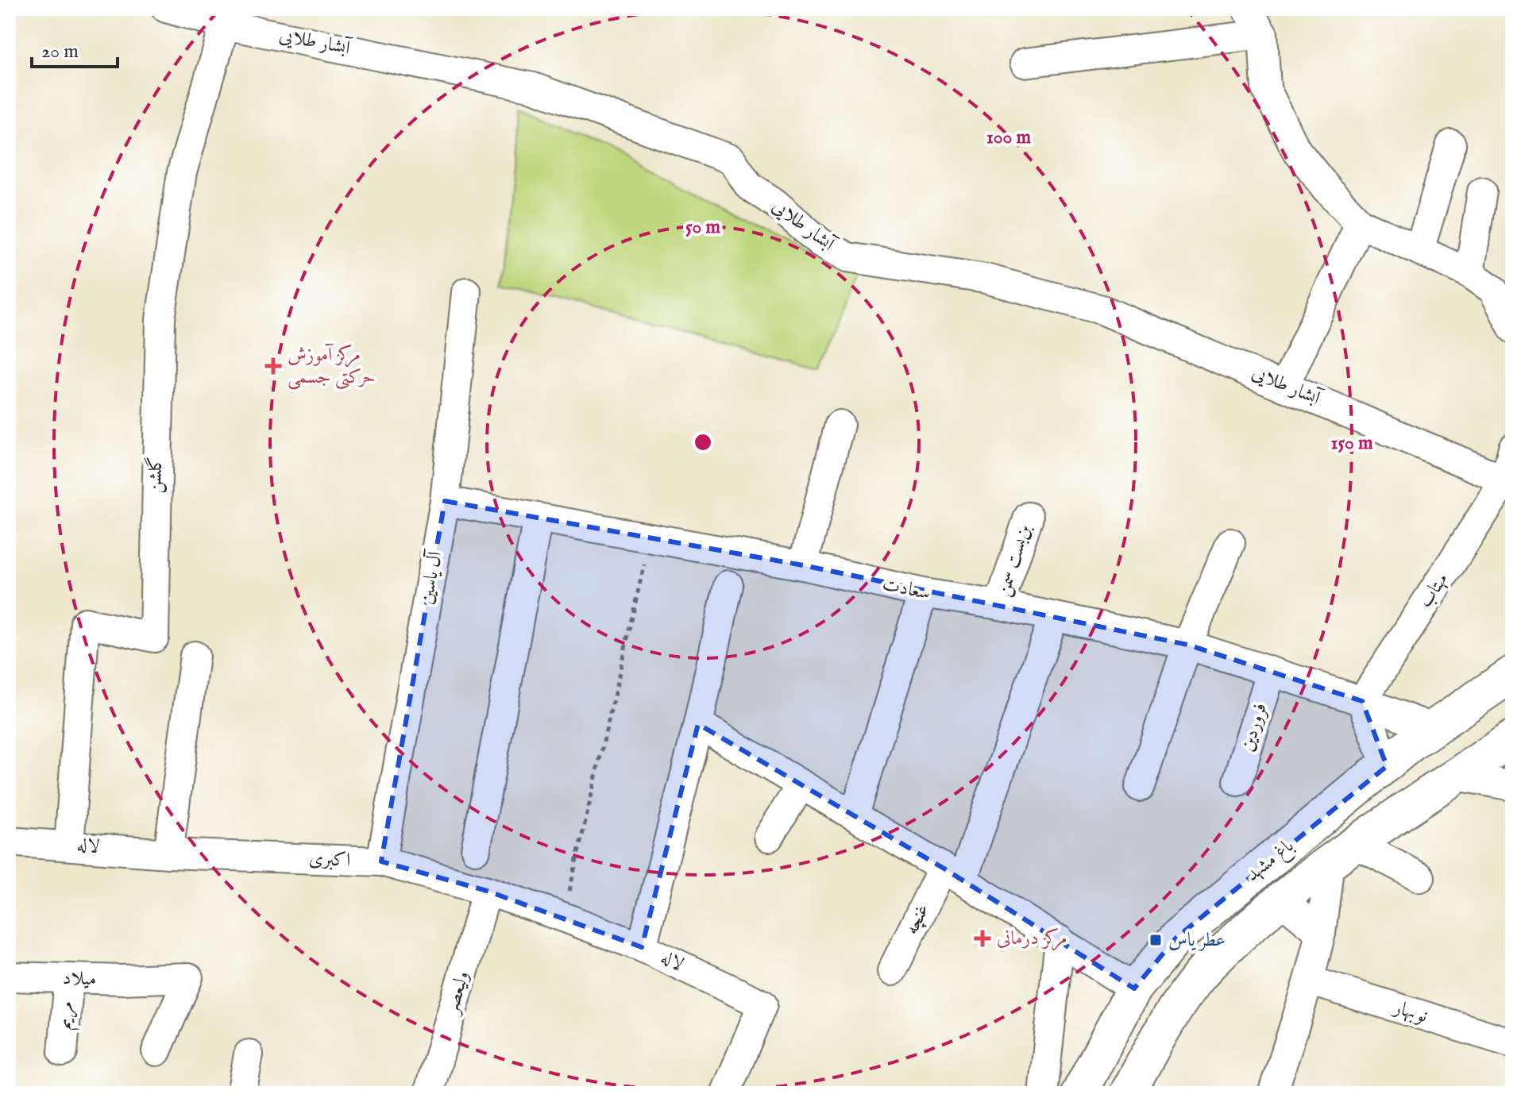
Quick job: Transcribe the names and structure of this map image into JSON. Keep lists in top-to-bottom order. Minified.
{"streets":{"main road":["باغ مشهد"],"street":["آبشار طلایی","گلشن","بن‌بست سمن","آل یاسین","سعادت","مهتاب","فروردین","لاله","اکبری","غنچه","میلاد","ولیعصر","نوبهار","مریم"]},"crossings":[["آبشار طلایی","گلشن"],["آبشار طلایی","مهتاب"],["گلشن","لاله"],["بن‌بست سمن","سعادت"],["آل یاسین","سعادت"],["آل یاسین","اکبری"],["سعادت","مهتاب"],["سعادت","فروردین"],["سعادت","باغ مشهد"],["سعادت","غنچه"],["لاله","اکبری"],["لاله","ولیعصر"],["اکبری","ولیعصر"],["میلاد","مریم"]],"places":{"health":["مرکز آموزش حرکتی جسمی","مرکز درمانی"],"transit":["عطر یاس"]},"scale_bar":"20 m","rings":["100 m","50 m","150 m"]}
